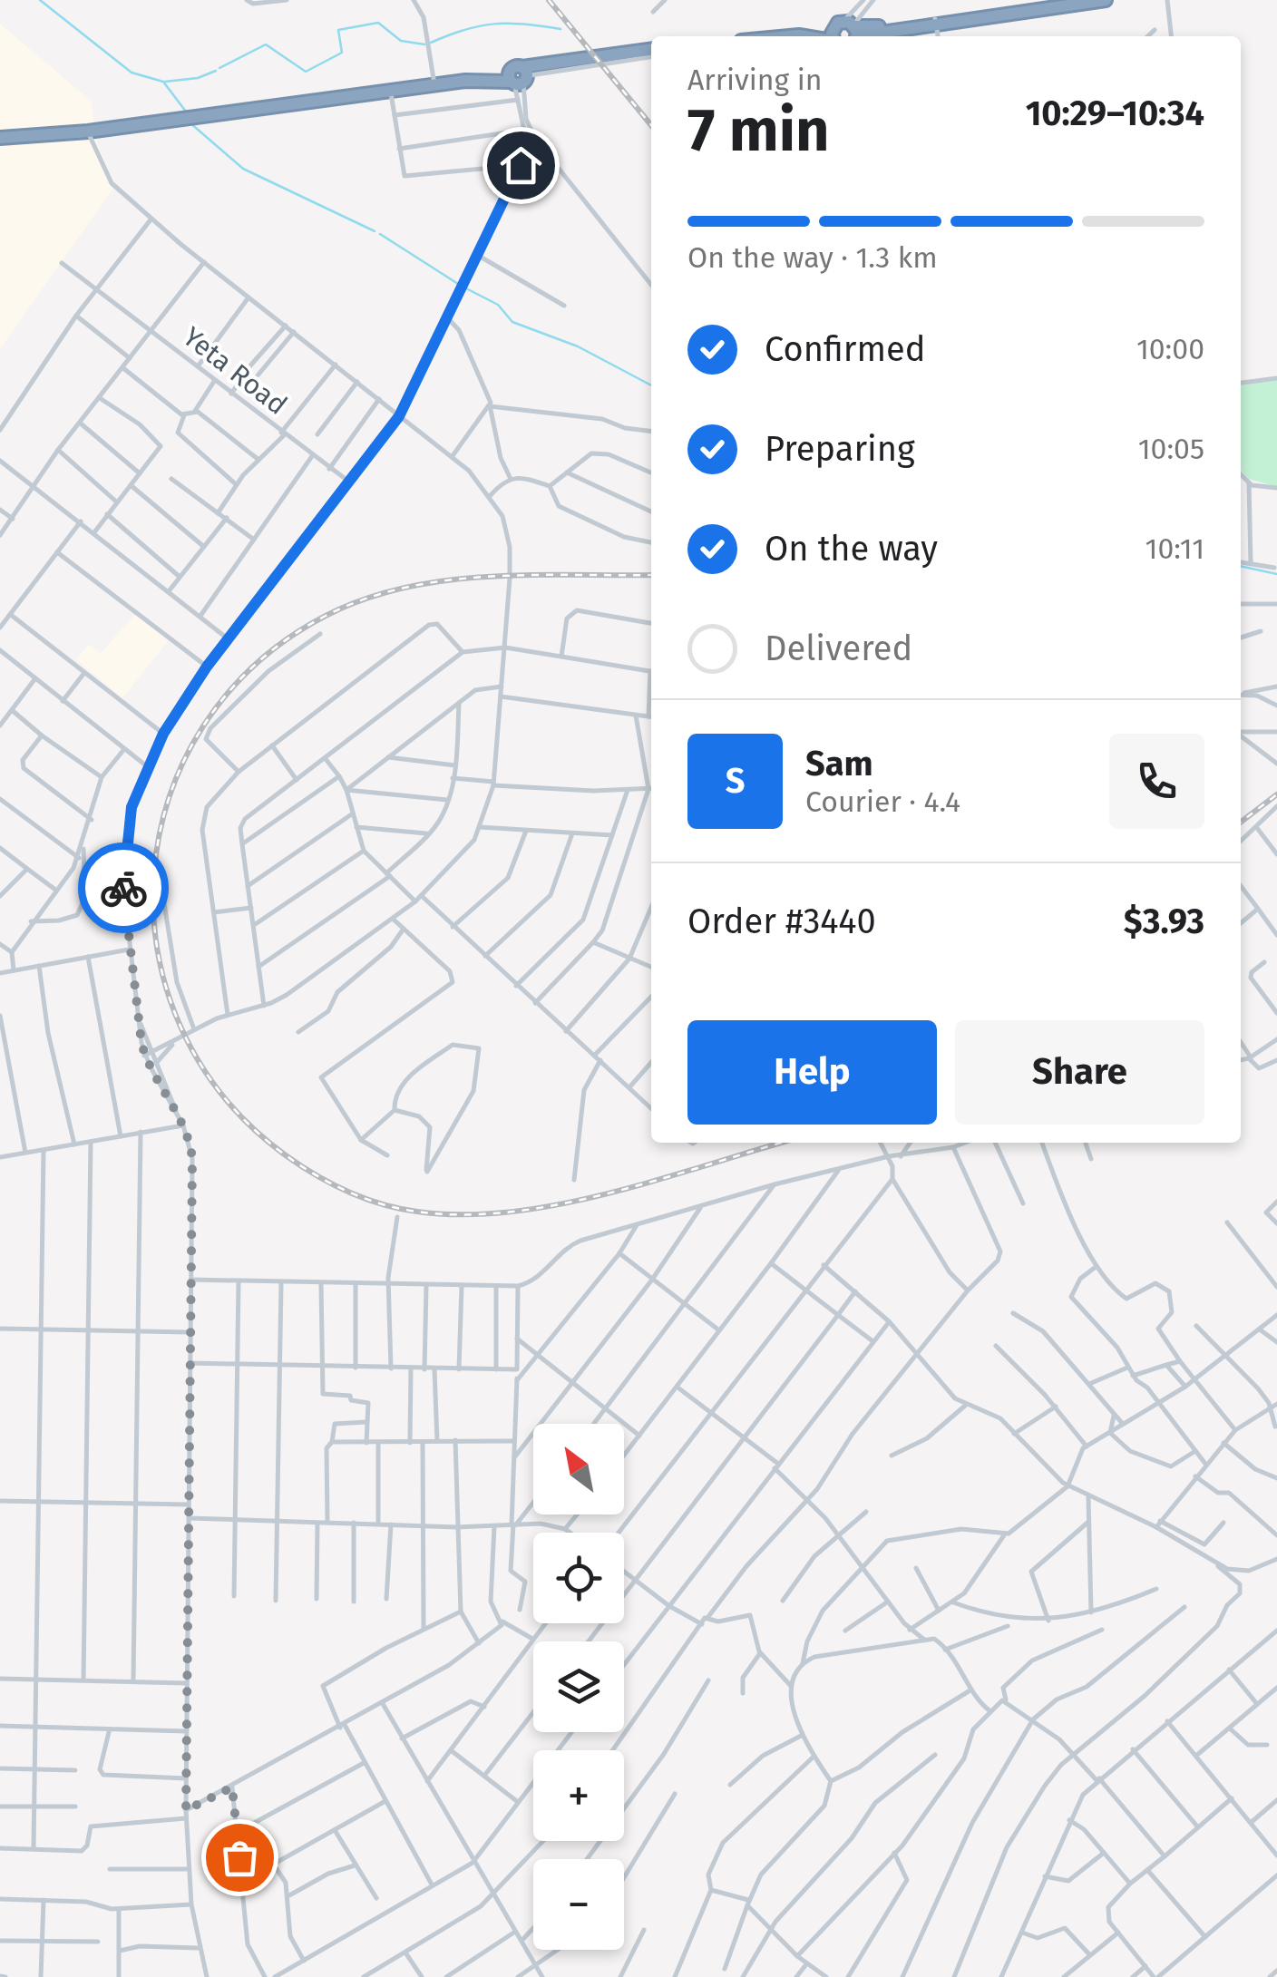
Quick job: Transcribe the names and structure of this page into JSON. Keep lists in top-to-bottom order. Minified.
{"streets":{"street":["Yeta Road"]},"north":"top left","page":{"heading":["7 min","Arriving in","10:29–10:34"],"panel":["Sam","Courier · 4.4","Order #3440","$3.93"],"bar":"On the way · 1.3 km","list":[["Confirmed","10:00"],["Preparing","10:05"],["On the way","10:11"],"Delivered"],"round":"S","buttons":["Help","Share"],"map_buttons":["+","−"]}}
